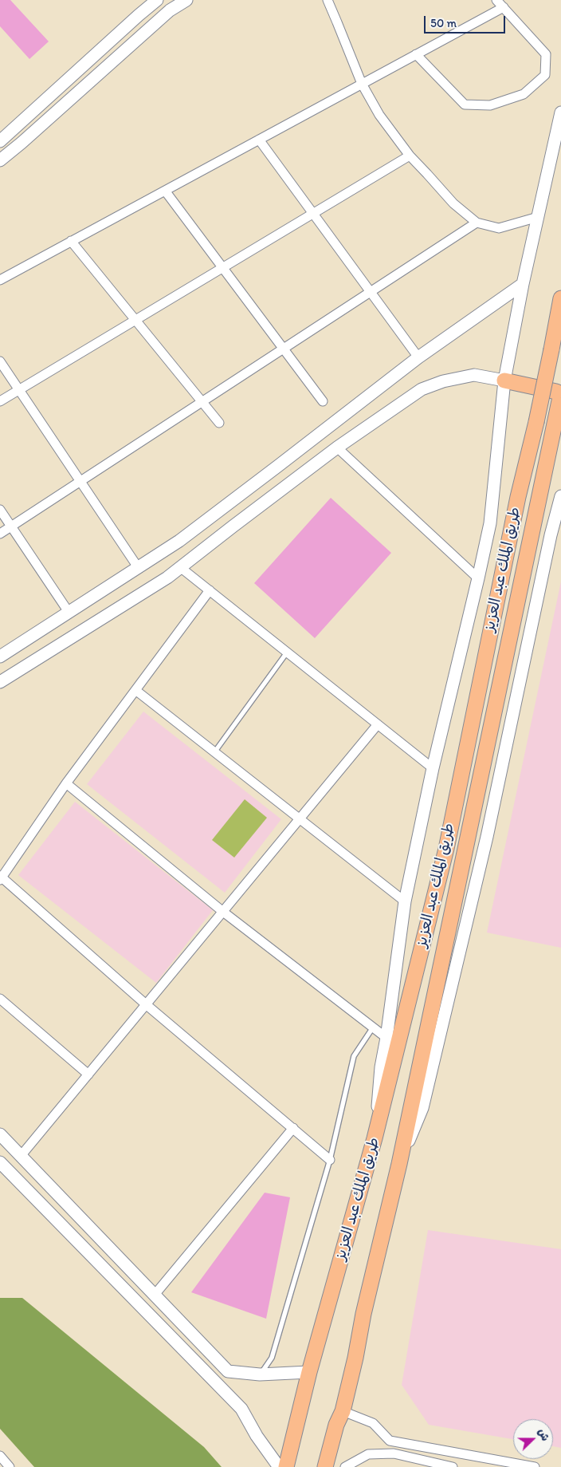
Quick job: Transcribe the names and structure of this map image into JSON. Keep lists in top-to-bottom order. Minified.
{"streets":{"main road":["طريق الملك عبد العزيز"]},"scale_bar":"50 m","north":"right"}
